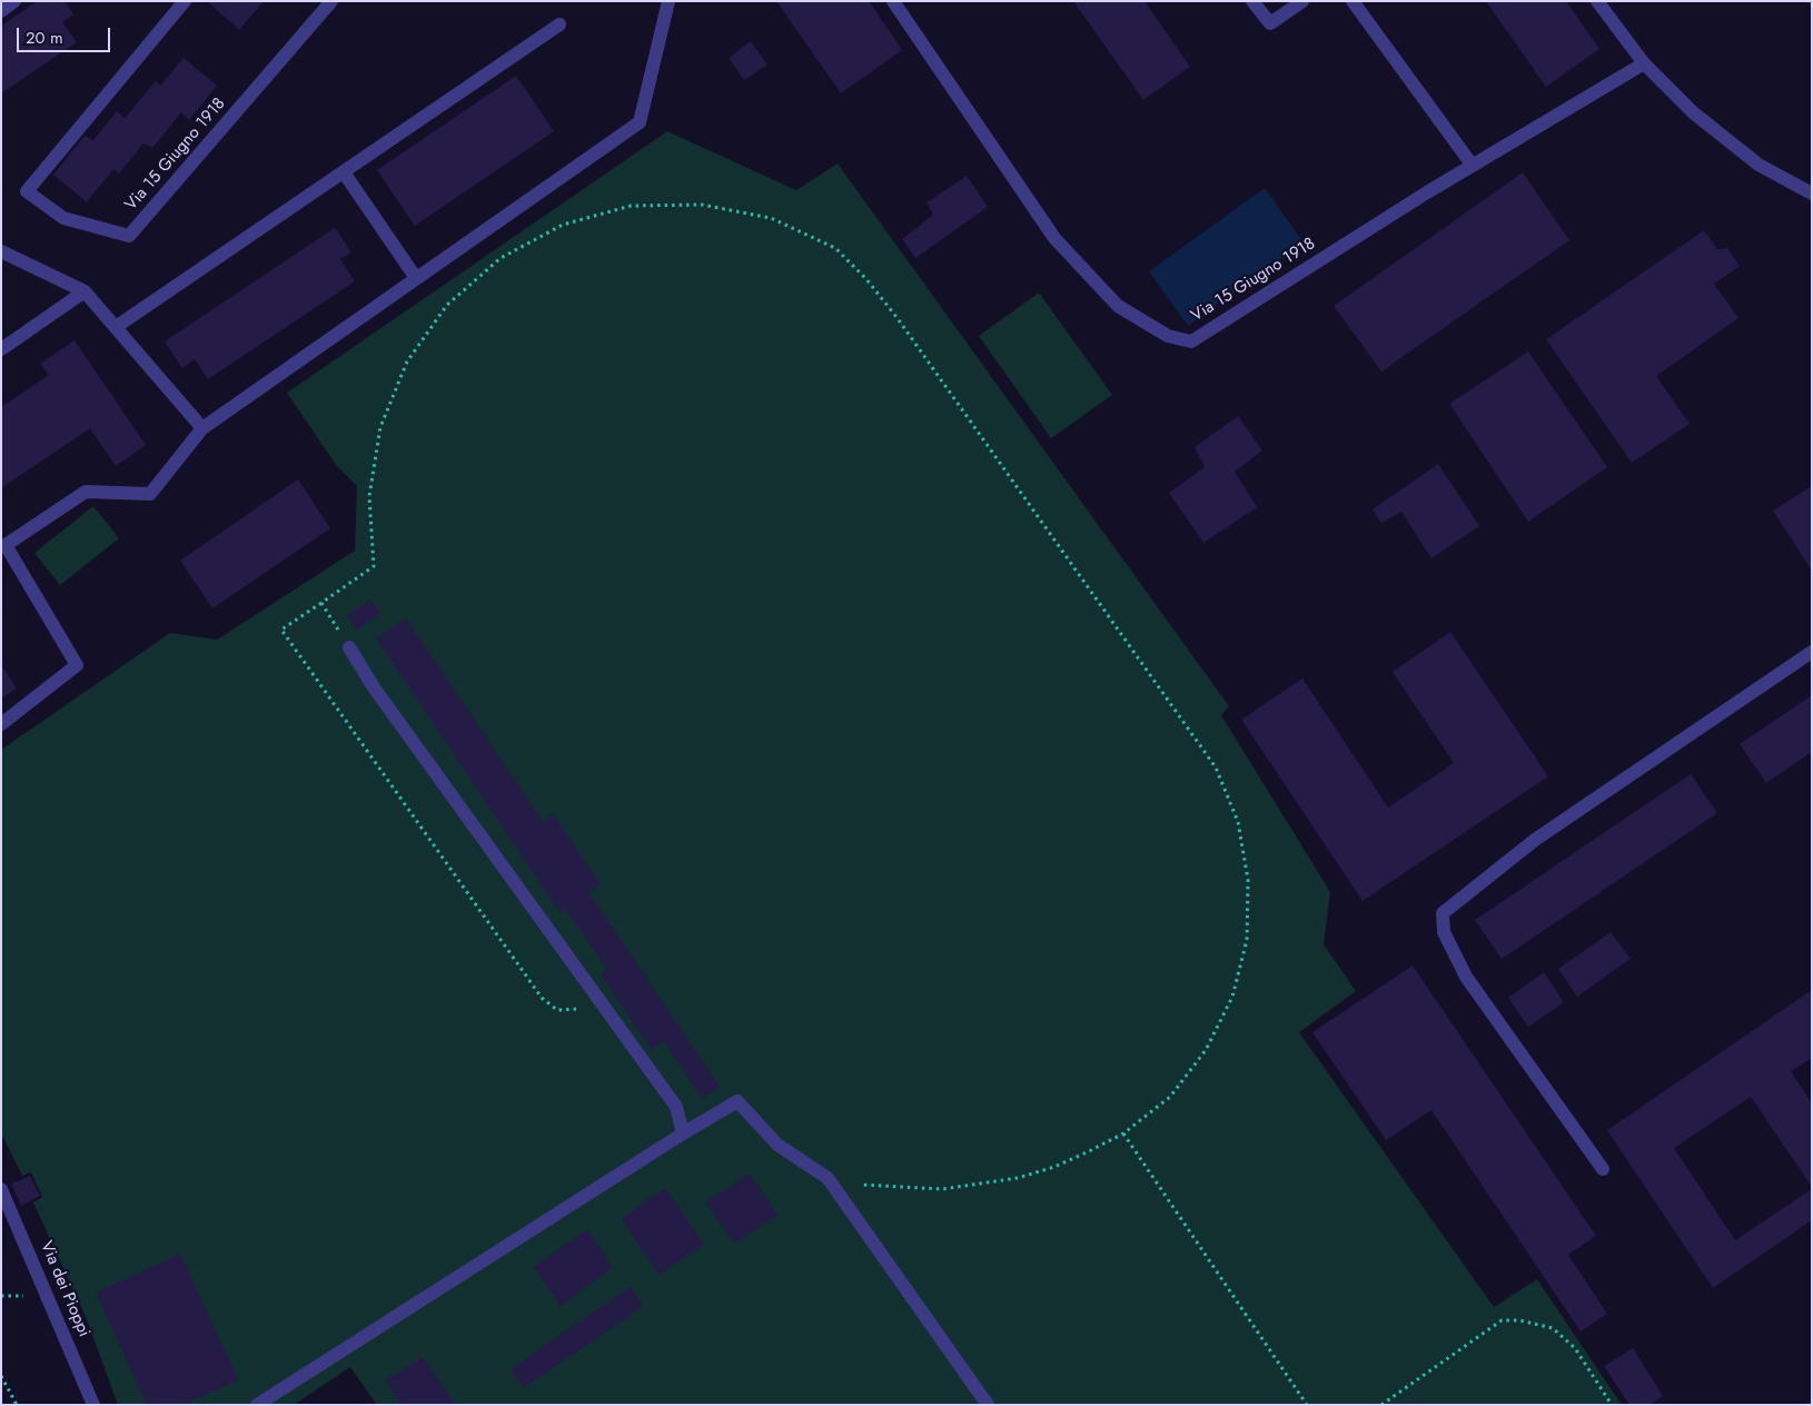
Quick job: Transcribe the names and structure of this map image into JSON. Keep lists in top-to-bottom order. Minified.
{"streets":{"street":["Via 15 Giugno 1918","Via dei Pioppi"]},"scale_bar":"20 m"}
